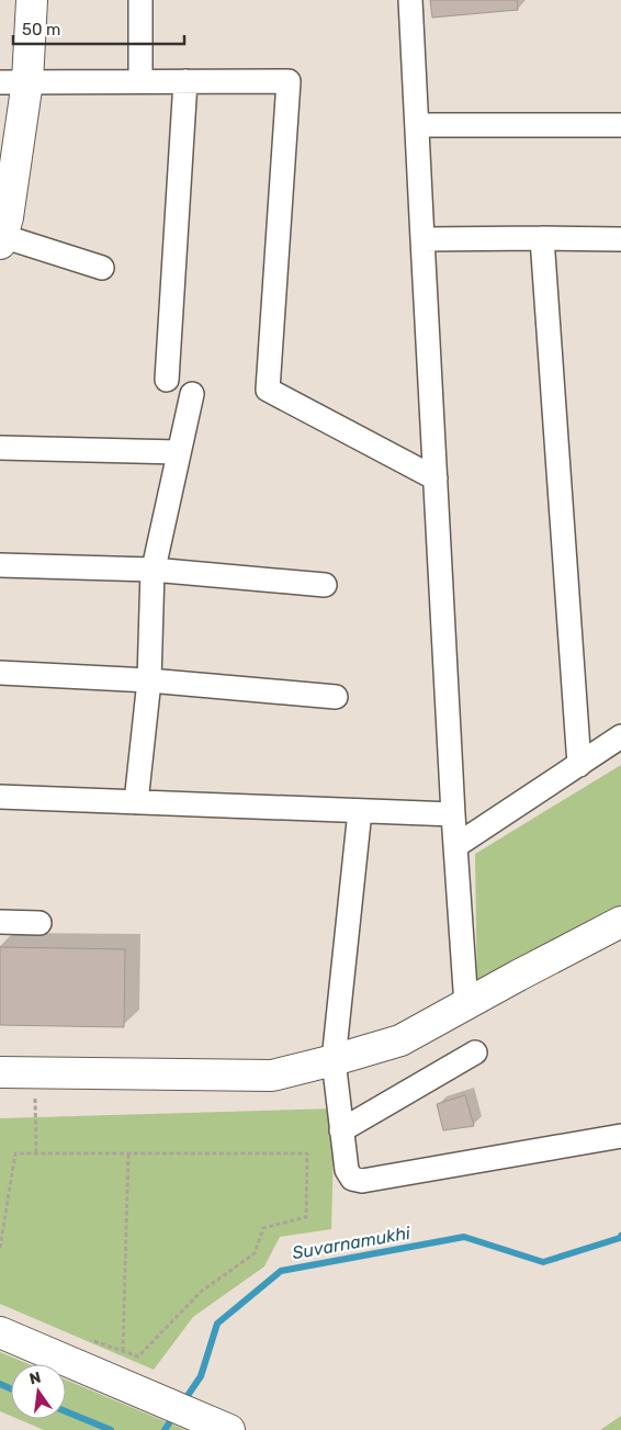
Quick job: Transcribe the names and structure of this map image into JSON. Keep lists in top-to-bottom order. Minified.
{"water":["Suvarnamukhi"],"scale_bar":"50 m","north":"top"}
